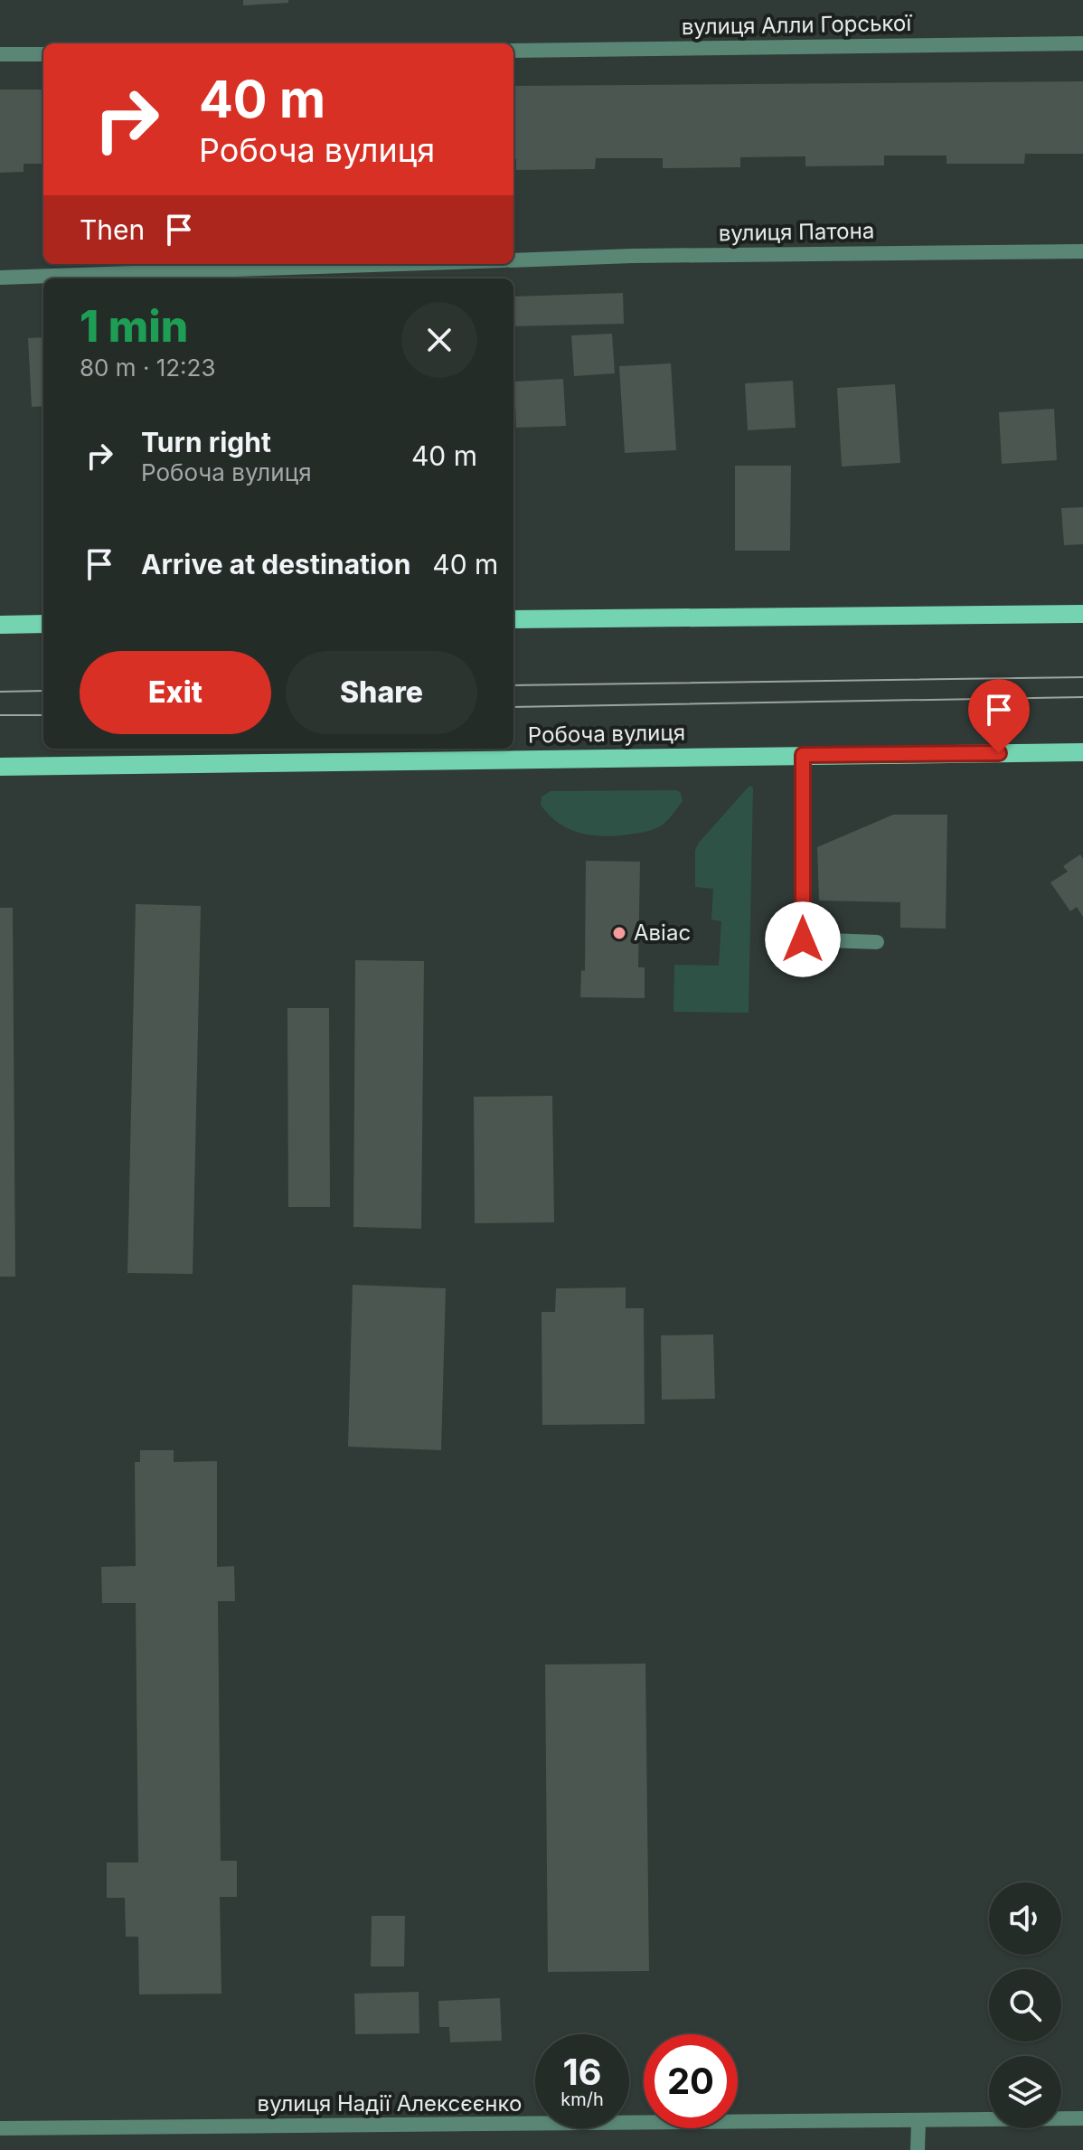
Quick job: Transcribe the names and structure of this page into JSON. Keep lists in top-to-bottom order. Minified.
{"streets":{"main road":["Робоча вулиця"],"street":["вулиця Алли Горської","вулиця Патона","вулиця Надії Алексєєнко"]},"places":["Авіас"],"page":{"turn":["40 m","Робоча вулиця"],"then":"Then","heading":["1 min","80 m · 12:23"],"list":[{"name":"Turn right","note":"Робоча вулиця","value":"40 m"},{"name":"Arrive at destination","value":"40 m"}],"buttons":["Exit","Share"],"speed":"16 km/h","limit":"20"}}
